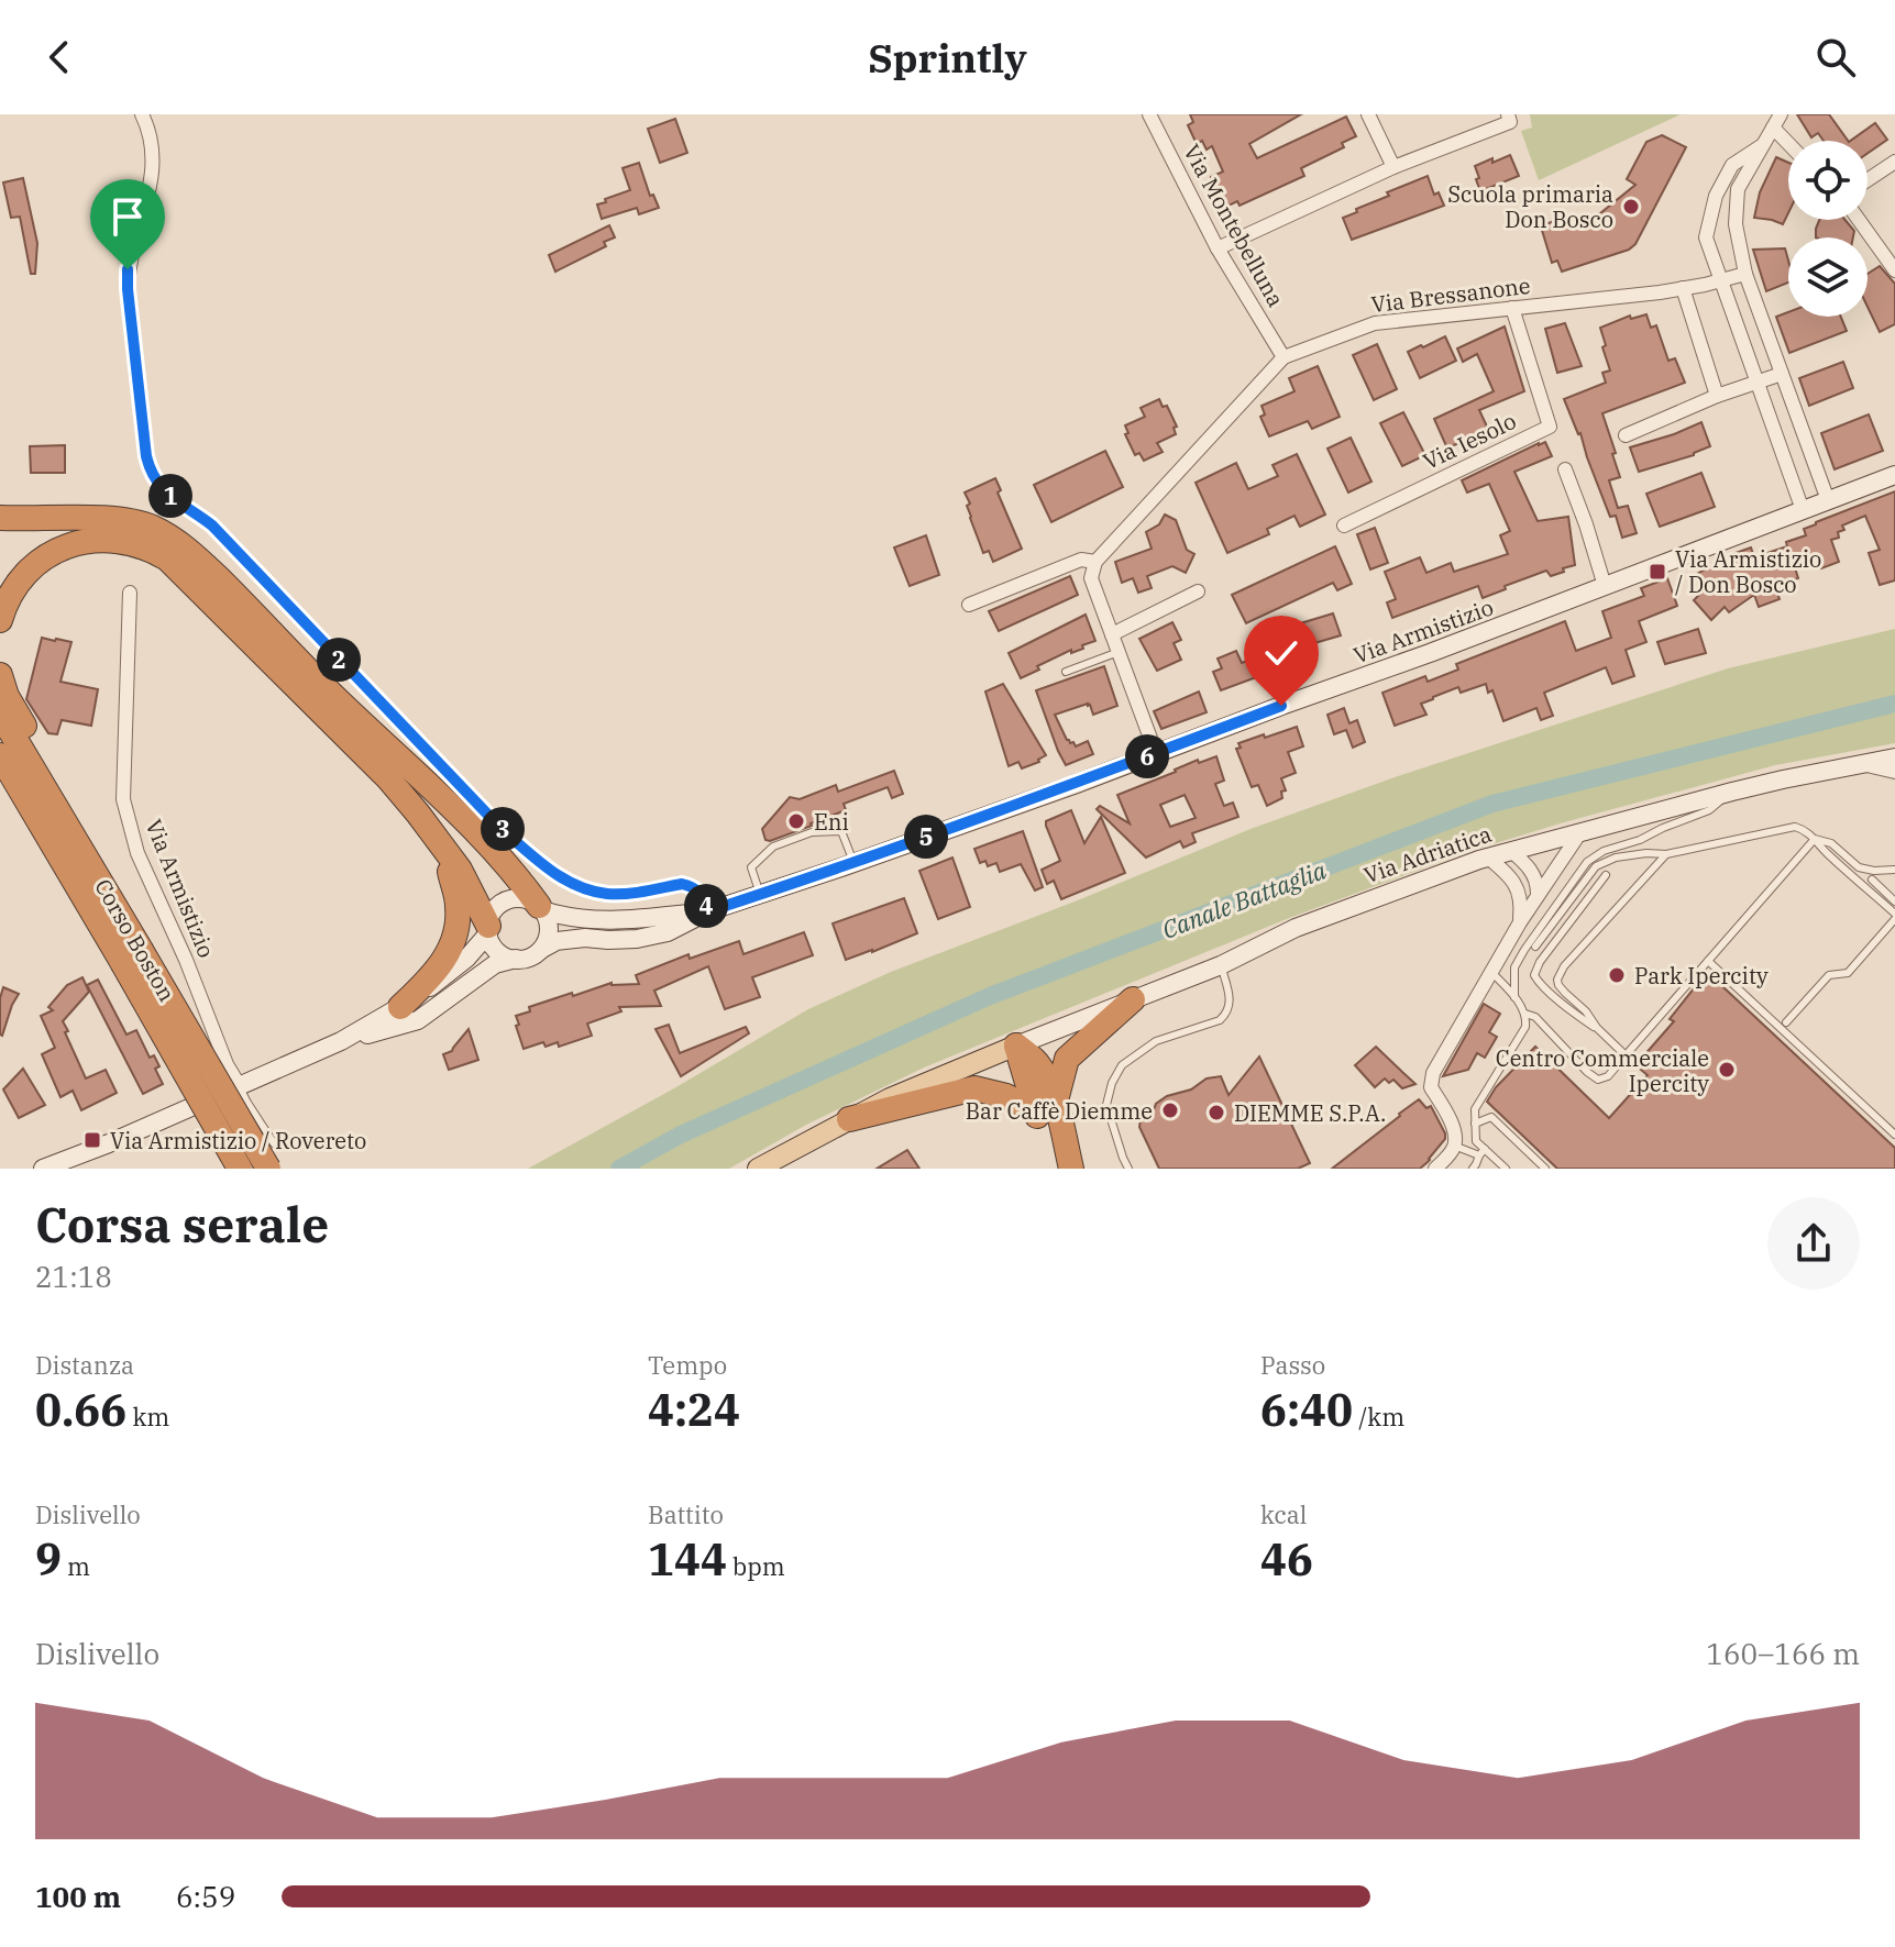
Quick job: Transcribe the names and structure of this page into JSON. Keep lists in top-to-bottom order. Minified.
{"streets":{"highway":["Corso Boston"],"main road":["Via Adriatica"],"street":["Via Montebelluna","Via Bressanone","Via Iesolo","Via Armistizio"]},"crossings":[["Via Montebelluna","Via Bressanone"],["Via Bressanone","Via Iesolo"]],"water":["Canale Battaglia"],"places":{"other":["Scuola primaria Don Bosco","Eni","Park Ipercity","Centro Commerciale Ipercity","Bar Caffè Diemme","DIEMME S.P.A."],"transit":["Via Armistizio / Don Bosco","Via Armistizio / Rovereto"]},"page":{"header":"Sprintly","pins":["1","2","6","3","5","4"],"heading":["Corsa serale","21:18"],"stats":[["Distanza","0.66 km"],["Tempo","4:24"],["Passo","6:40 /km"],["Dislivello","9 m"],["Battito","144 bpm"],["kcal","46"]],"chart":["Dislivello","160–166 m"],"list":[{"name":"100 m","note":"6:59"}]}}
